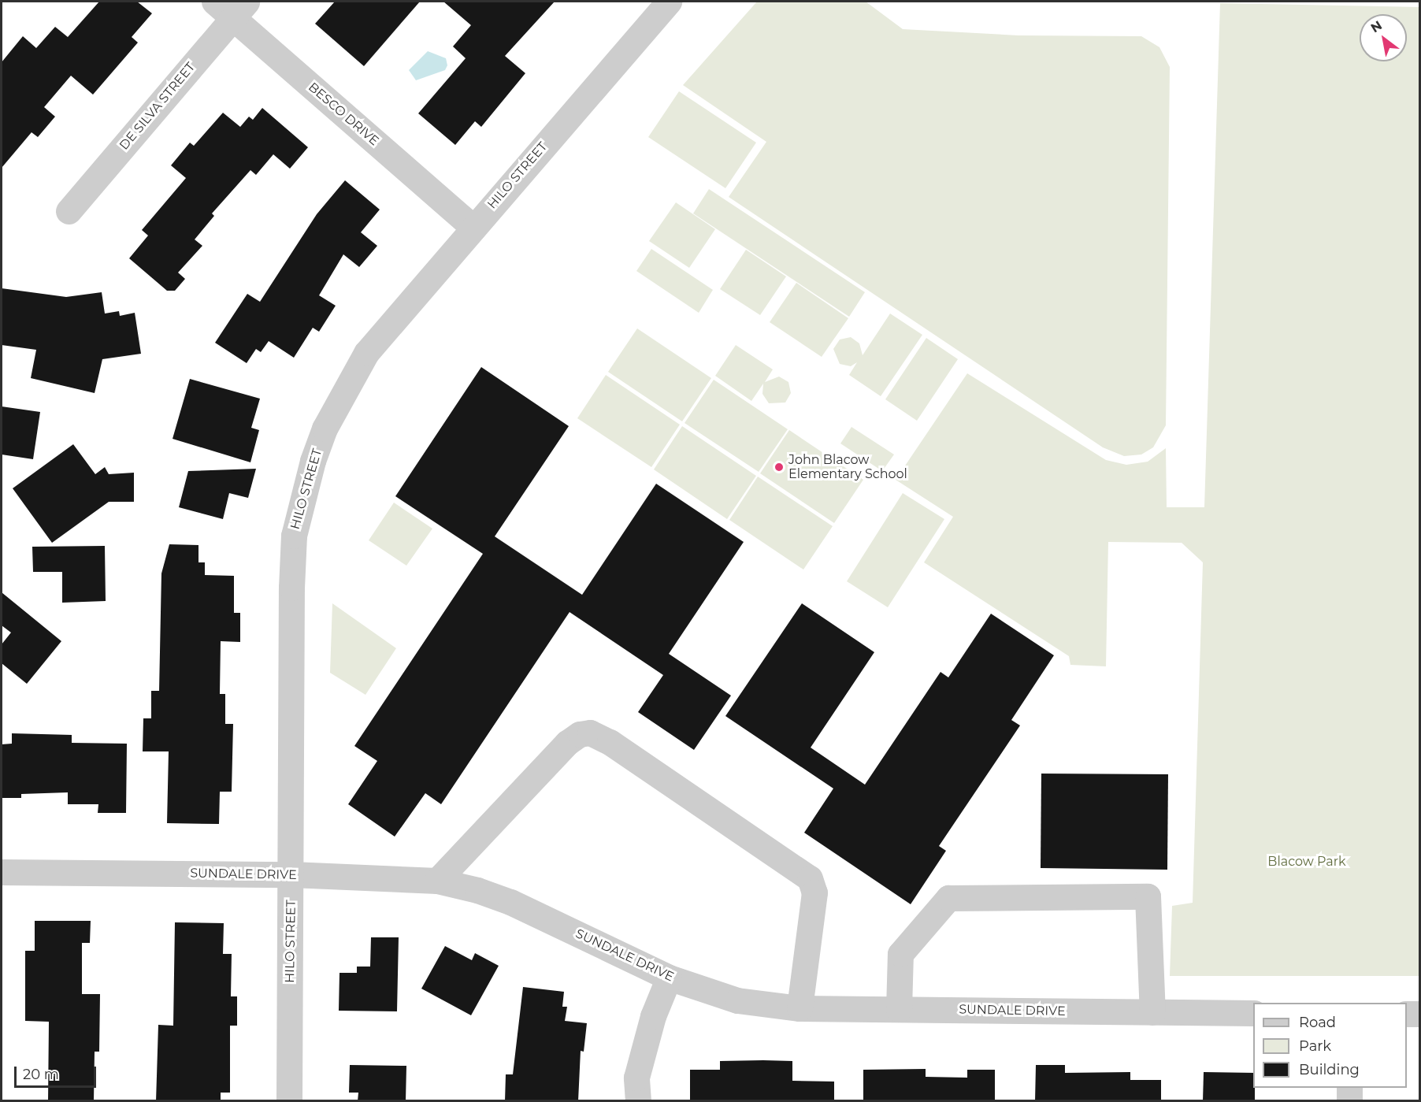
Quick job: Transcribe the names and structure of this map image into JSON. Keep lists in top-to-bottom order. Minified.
{"streets":{"street":["DE SILVA STREET","BESCO DRIVE","HILO STREET","SUNDALE DRIVE"]},"crossings":[["DE SILVA STREET","BESCO DRIVE"],["BESCO DRIVE","HILO STREET"],["HILO STREET","SUNDALE DRIVE"]],"parks":["Blacow Park"],"places":["John Blacow Elementary School"],"legend":["Road","Park","Building"],"scale_bar":"20 m","north":"top left"}
